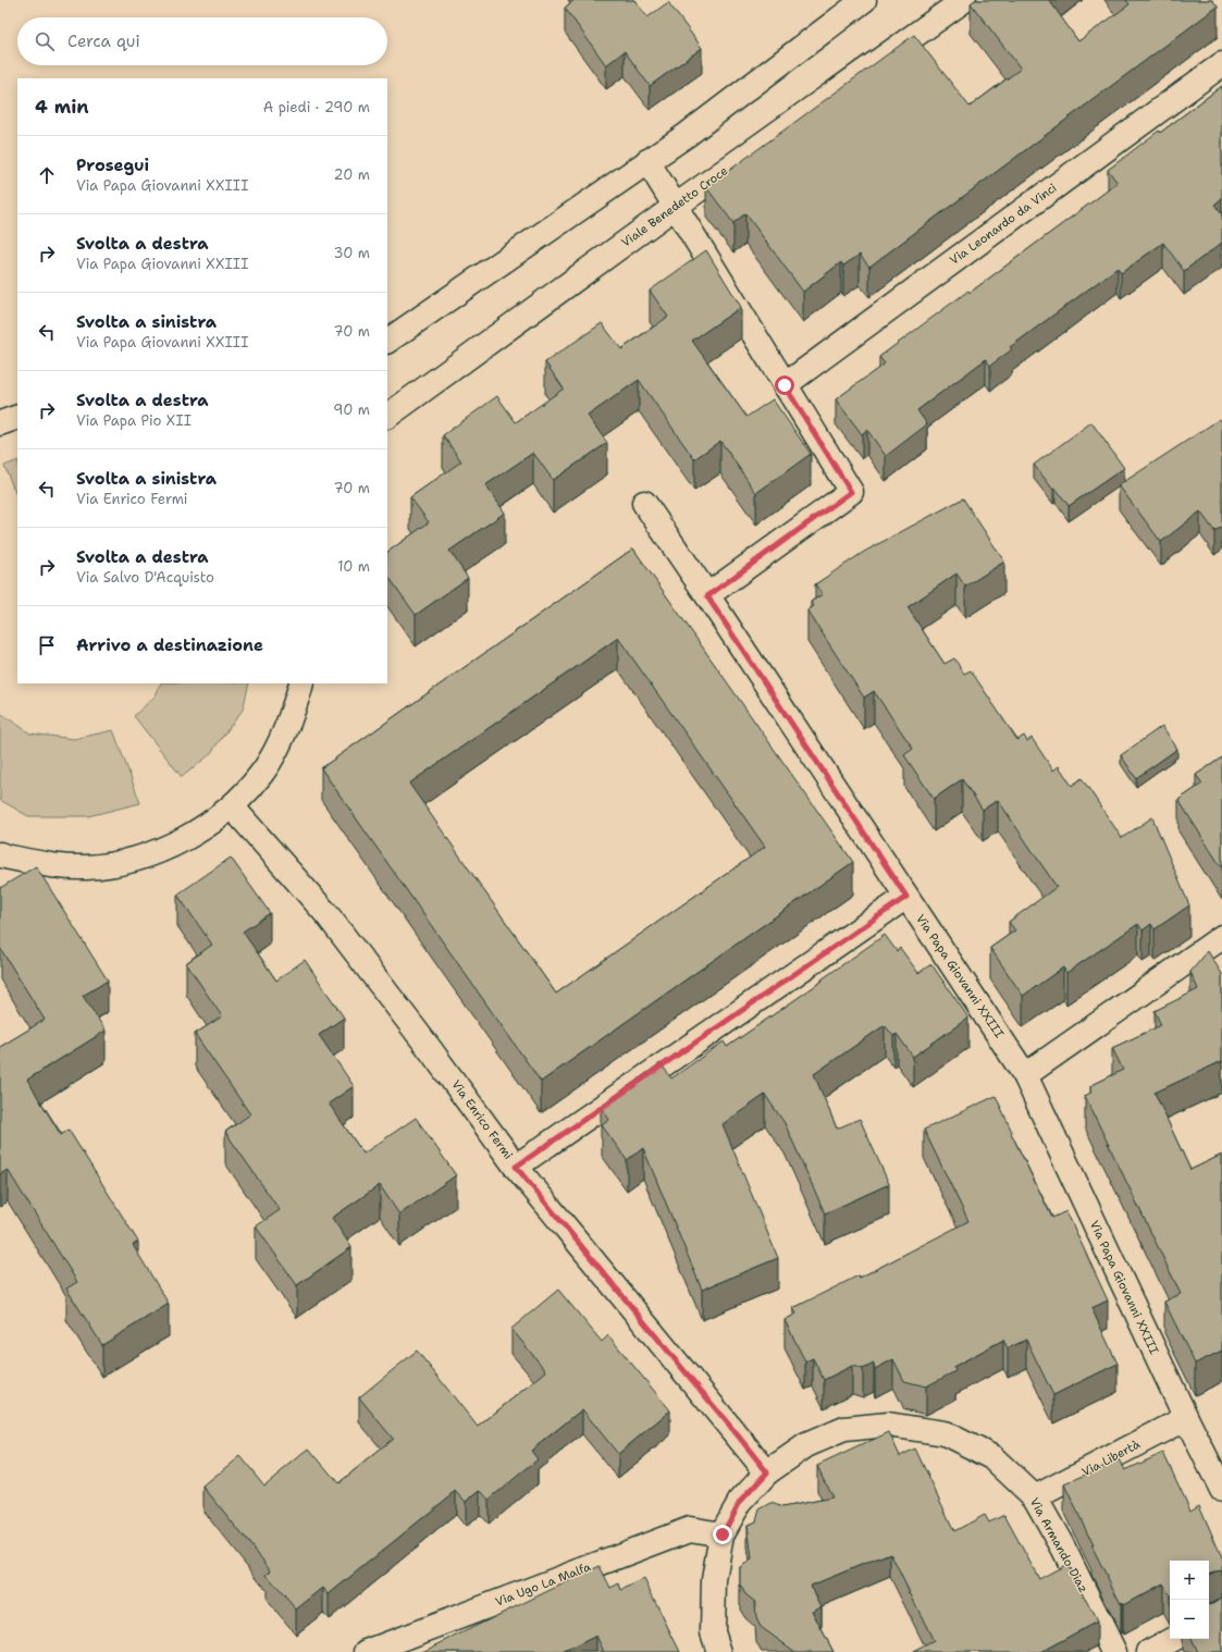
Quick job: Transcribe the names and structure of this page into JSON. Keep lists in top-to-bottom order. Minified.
{"streets":{"street":["Viale Benedetto Croce","Via Leonardo da Vinci","Via Papa Giovanni XXIII","Via Enrico Fermi","Via Libertà","Via Armando Diaz","Via Ugo La Malfa"]},"crossings":[["Via Papa Giovanni XXIII","Via Libertà"],["Via Enrico Fermi","Via Armando Diaz"],["Via Libertà","Via Armando Diaz"],["Via Armando Diaz","Via Ugo La Malfa"]],"page":{"search":"Cerca qui","heading":["4 min","A piedi · 290 m"],"list":[["Prosegui","Via Papa Giovanni XXIII","20 m"],["Svolta a destra","Via Papa Giovanni XXIII","30 m"],["Svolta a sinistra","Via Papa Giovanni XXIII","70 m"],["Svolta a destra","Via Papa Pio XII","90 m"],["Svolta a sinistra","Via Enrico Fermi","70 m"],["Svolta a destra","Via Salvo D'Acquisto","10 m"],"Arrivo a destinazione"],"map_buttons":["+","−"]}}
